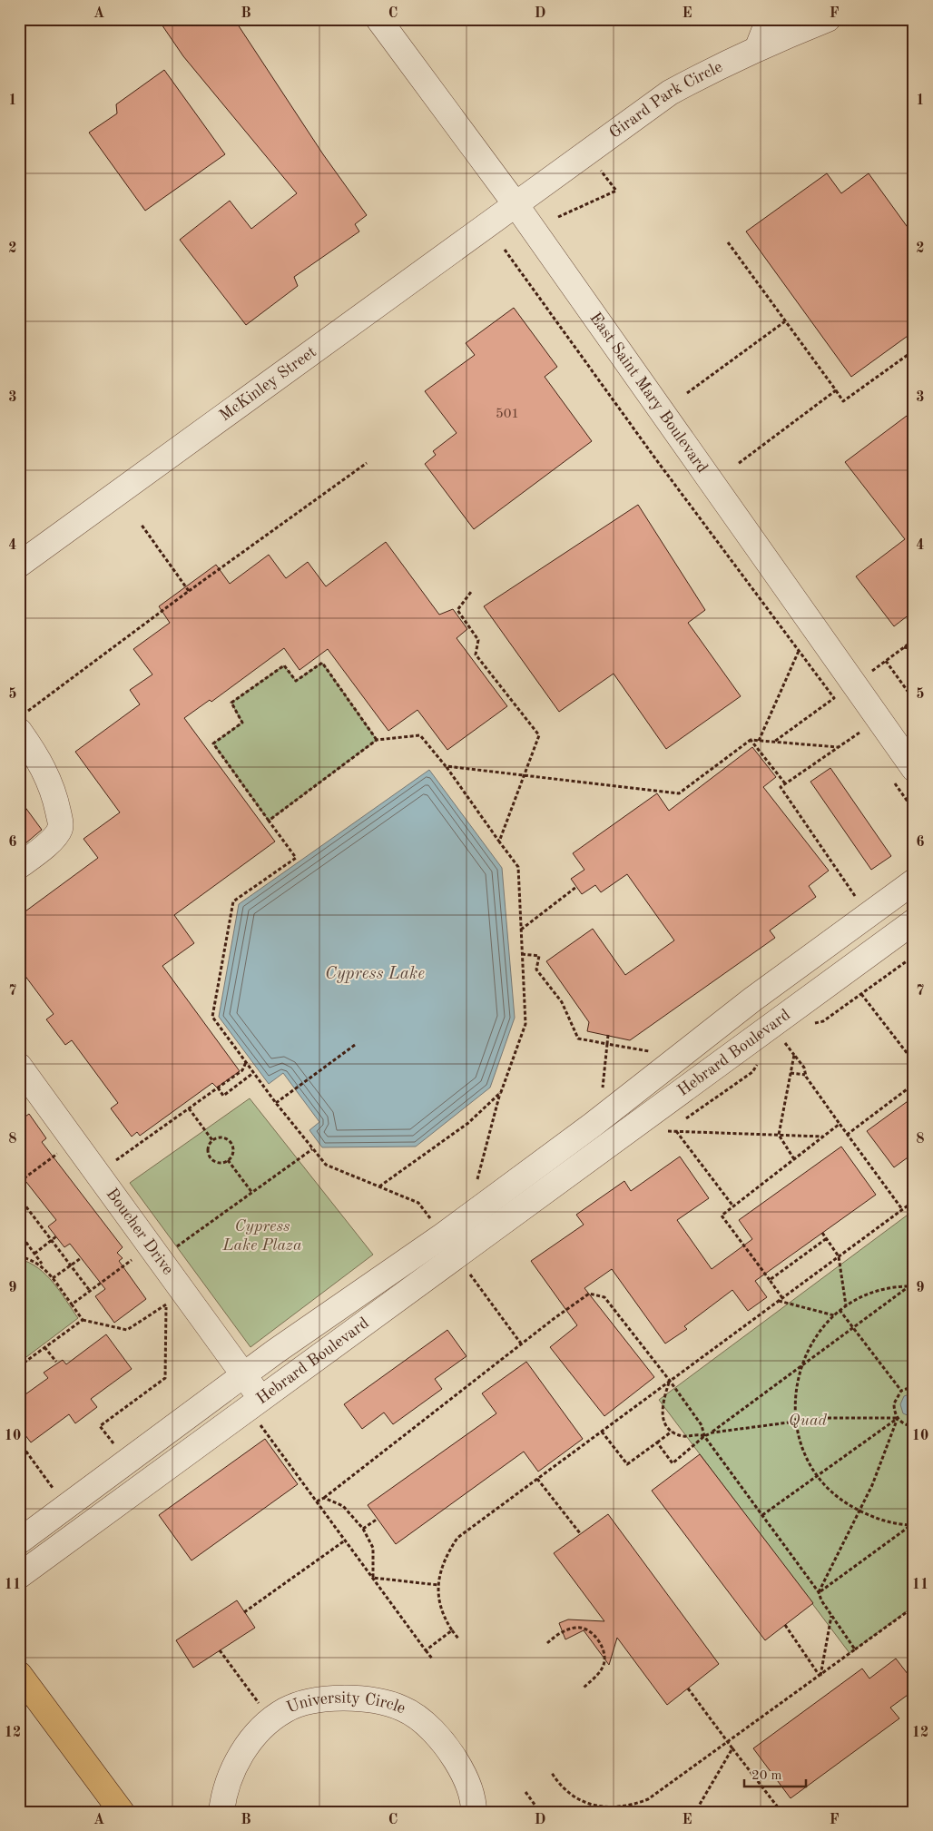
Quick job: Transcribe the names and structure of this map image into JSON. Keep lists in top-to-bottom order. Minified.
{"streets":{"street":["Girard Park Circle","McKinley Street","East Saint Mary Boulevard","Hebrard Boulevard","Boucher Drive","University Circle"]},"crossings":[["Girard Park Circle","McKinley Street"],["Girard Park Circle","East Saint Mary Boulevard"],["McKinley Street","East Saint Mary Boulevard"],["Hebrard Boulevard","Boucher Drive"]],"water":["Cypress Lake"],"parks":["Cypress Lake Plaza","Quad"],"house_numbers":["501"],"scale_bar":"20 m","grid":{"columns":["A","B","C","D","E","F"],"rows":["1","2","3","4","5","6","7","8","9","10","11","12"]}}
